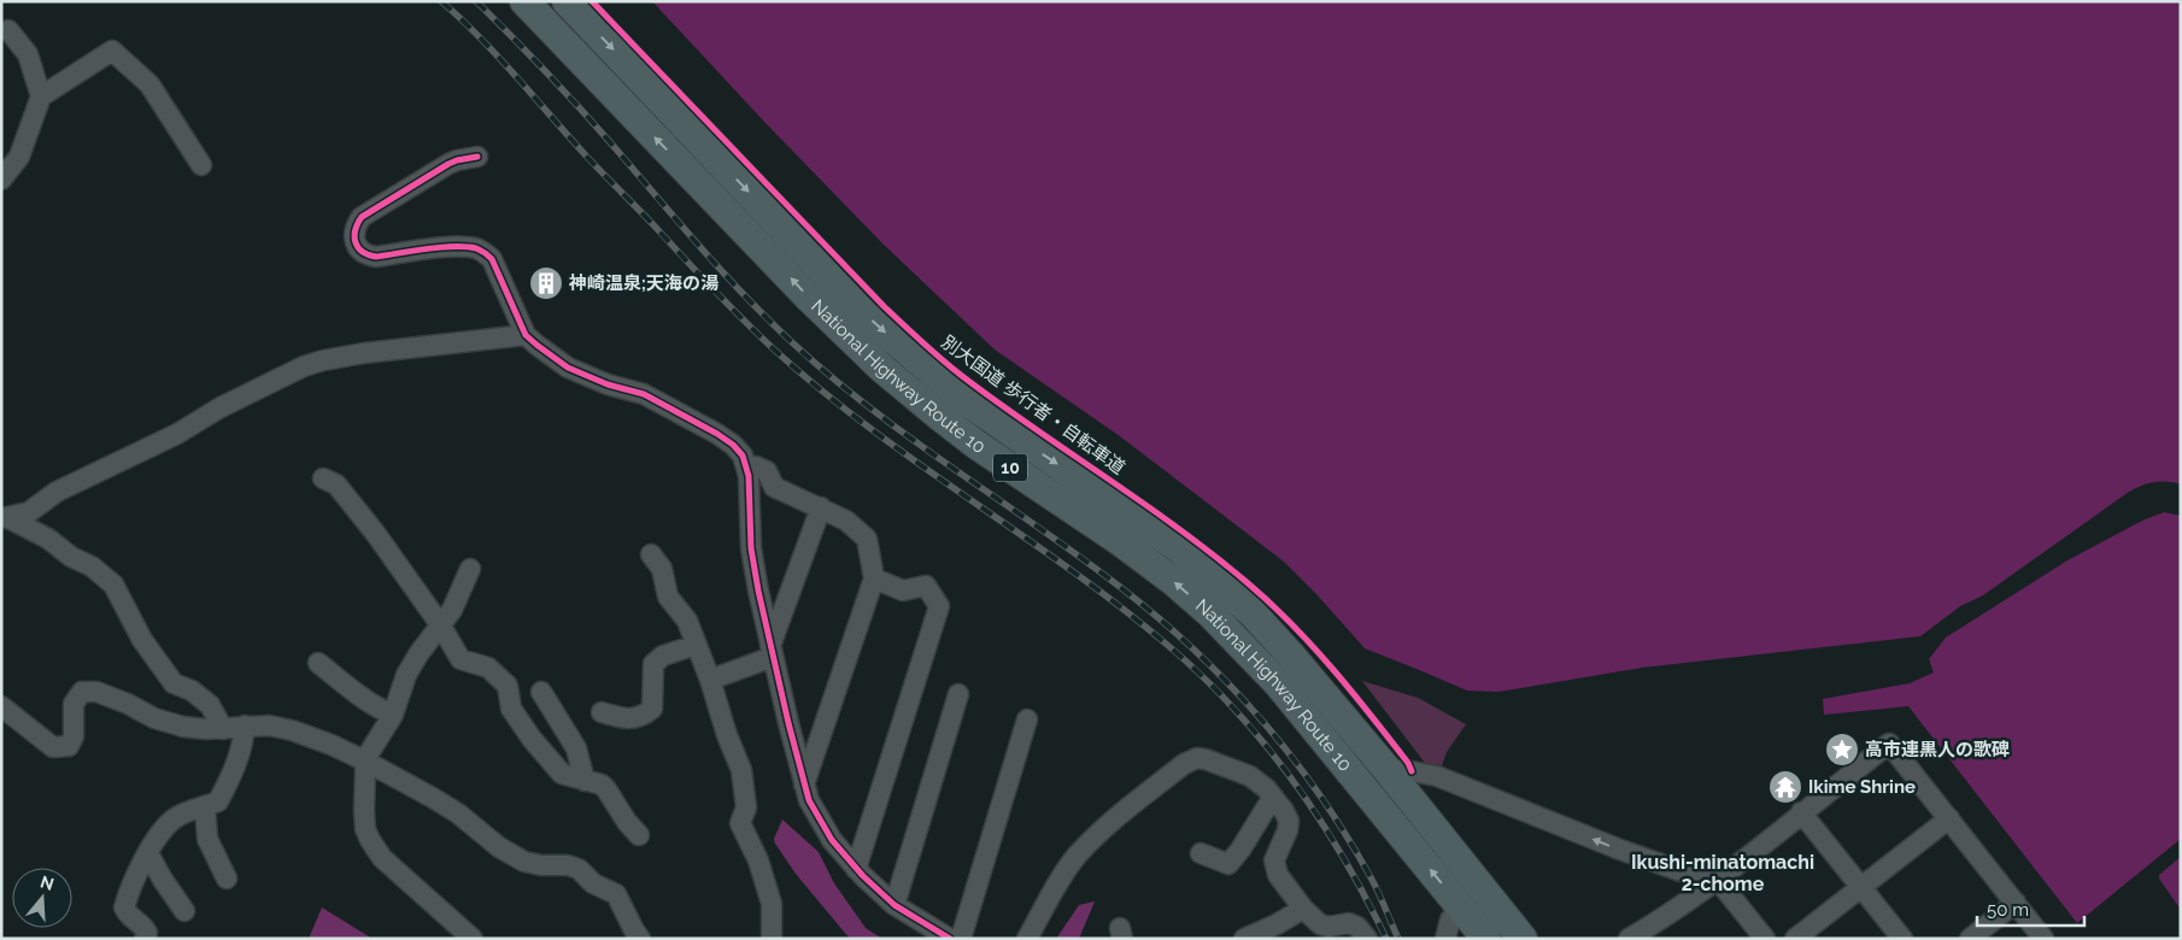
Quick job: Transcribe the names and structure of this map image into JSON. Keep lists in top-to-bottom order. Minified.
{"streets":{"highway":["National Highway Route 10","10"],"cycle path":["別大国道 歩行者・自転車道"]},"districts":["Ikushi-minatomachi 2-chome"],"places":{"building":["神崎温泉;天海の湯"],"place":["高市連黒人の歌碑"],"temple":["Ikime Shrine"]},"scale_bar":"50 m","north":"top"}
